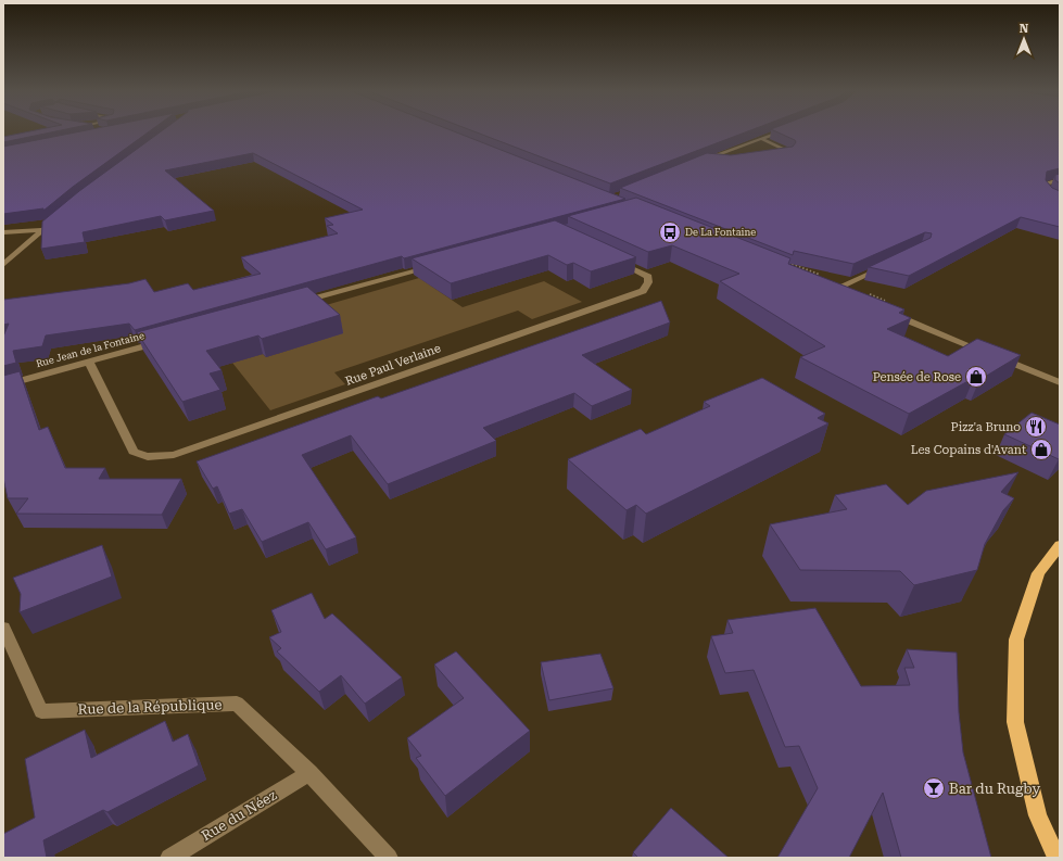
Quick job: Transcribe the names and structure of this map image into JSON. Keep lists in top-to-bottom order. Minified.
{"streets":{"street":["Rue Jean de la Fontaine","Rue Paul Verlaine","Rue de la République","Rue du Néez"]},"crossings":[["Rue Jean de la Fontaine","Rue Paul Verlaine"],["Rue de la République","Rue du Néez"]],"places":{"bus stop":["De La Fontaine"],"shop":["Pensée de Rose","Les Copains d'Avant"],"restaurant":["Pizz'a Bruno"],"bar":["Bar du Rugby"]},"north":"top"}
